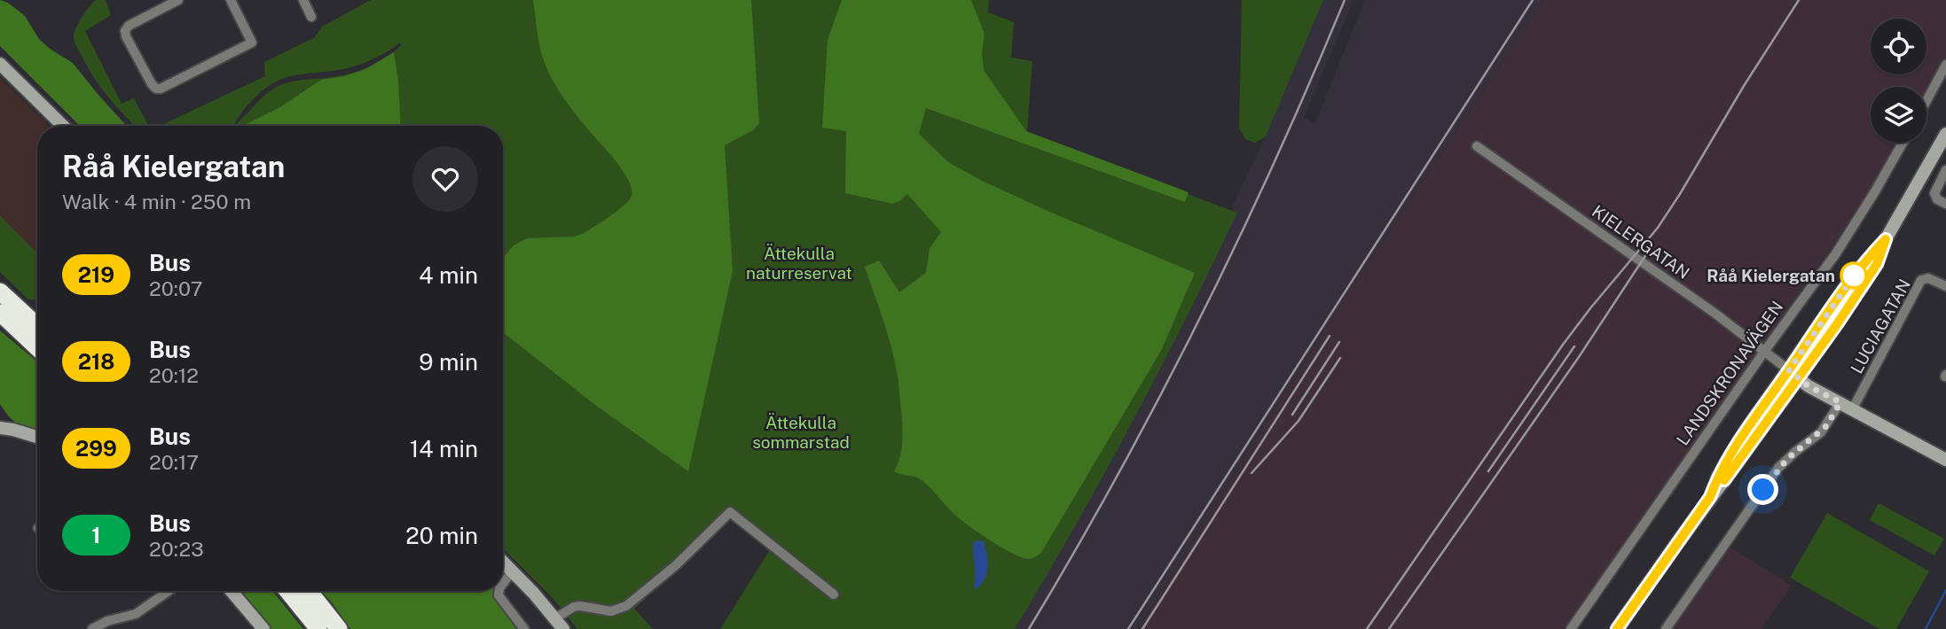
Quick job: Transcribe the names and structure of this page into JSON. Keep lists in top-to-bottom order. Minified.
{"streets":{"main road":["KIELERGATAN"],"street":["LUCIAGATAN","LANDSKRONAVÄGEN"]},"crossings":[["KIELERGATAN","LUCIAGATAN"],["KIELERGATAN","LANDSKRONAVÄGEN"]],"parks":["Ättekulla naturreservat","Ättekulla sommarstad"],"places":["Råå Kielergatan"],"lines":["bus line 219"],"page":{"heading":["Råå Kielergatan","Walk · 4 min · 250 m"],"list":[{"mark":"219","name":"Bus","note":"20:07","value":"4 min"},{"mark":"218","name":"Bus","note":"20:12","value":"9 min"},{"mark":"299","name":"Bus","note":"20:17","value":"14 min"},{"mark":"1","name":"Bus","note":"20:23","value":"20 min"}]}}
